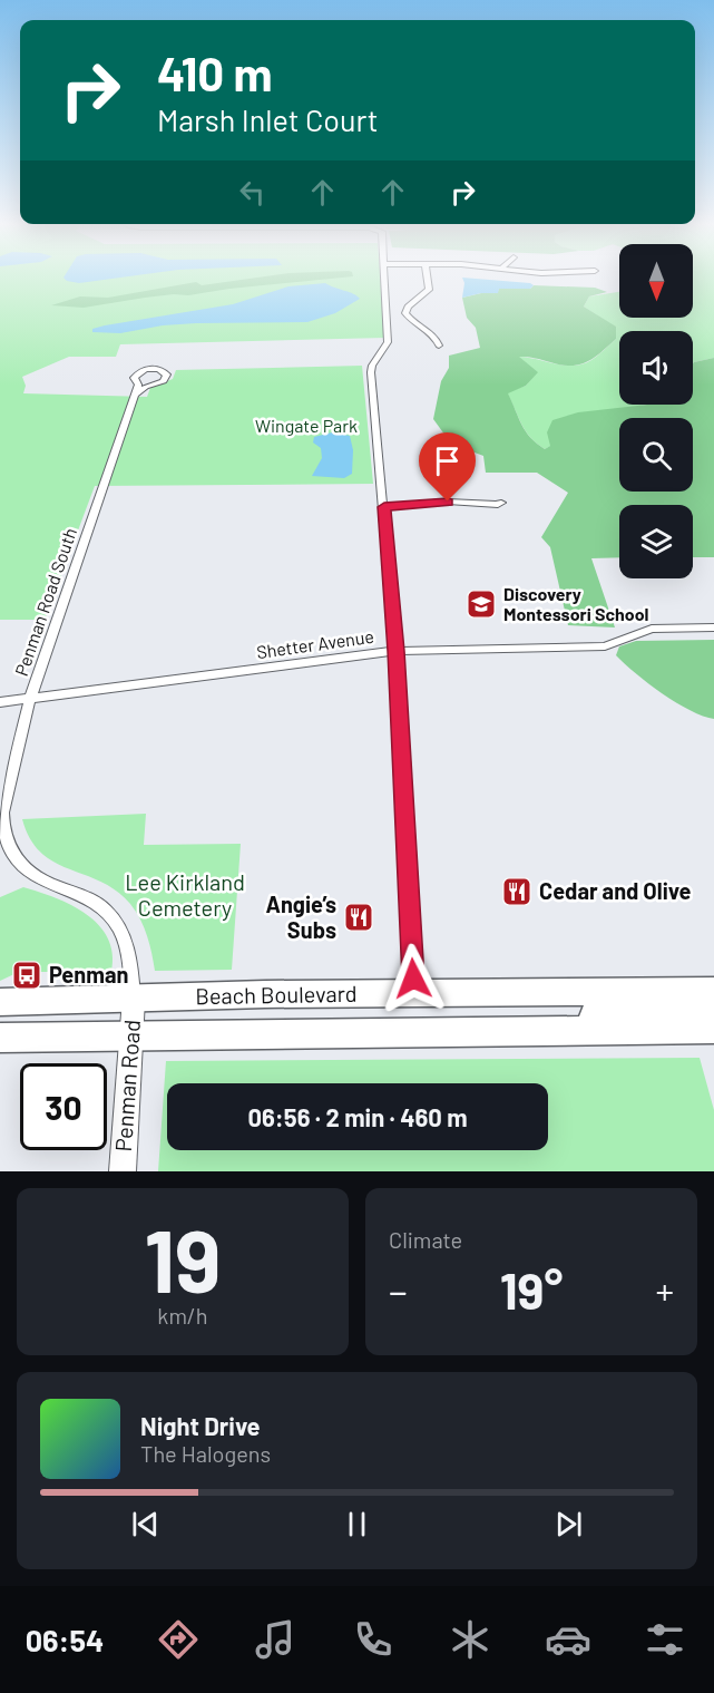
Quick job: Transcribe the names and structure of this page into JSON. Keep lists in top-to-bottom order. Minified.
{"streets":{"highway":["Beach Boulevard"],"street":["Penman Road South","Shetter Avenue","Penman Road"]},"crossings":[["Penman Road South","Shetter Avenue"],["Penman Road South","Beach Boulevard"],["Penman Road South","Penman Road"],["Beach Boulevard","Penman Road"]],"parks":["Wingate Park","Lee Kirkland Cemetery"],"places":{"school or university":["Discovery Montessori School"],"restaurant":["Cedar and Olive","Angie’s Subs"],"bus stop":["Penman"]},"north":"bottom","page":{"turn":["410 m","Marsh Inlet Court"],"limit":"30","trip":"06:56 · 2 min · 460 m","tile":[["19","km/h"],"Climate"],"heat":["−","19°","+"],"song":["Night Drive","The Halogens"],"tabs":"06:54"}}
